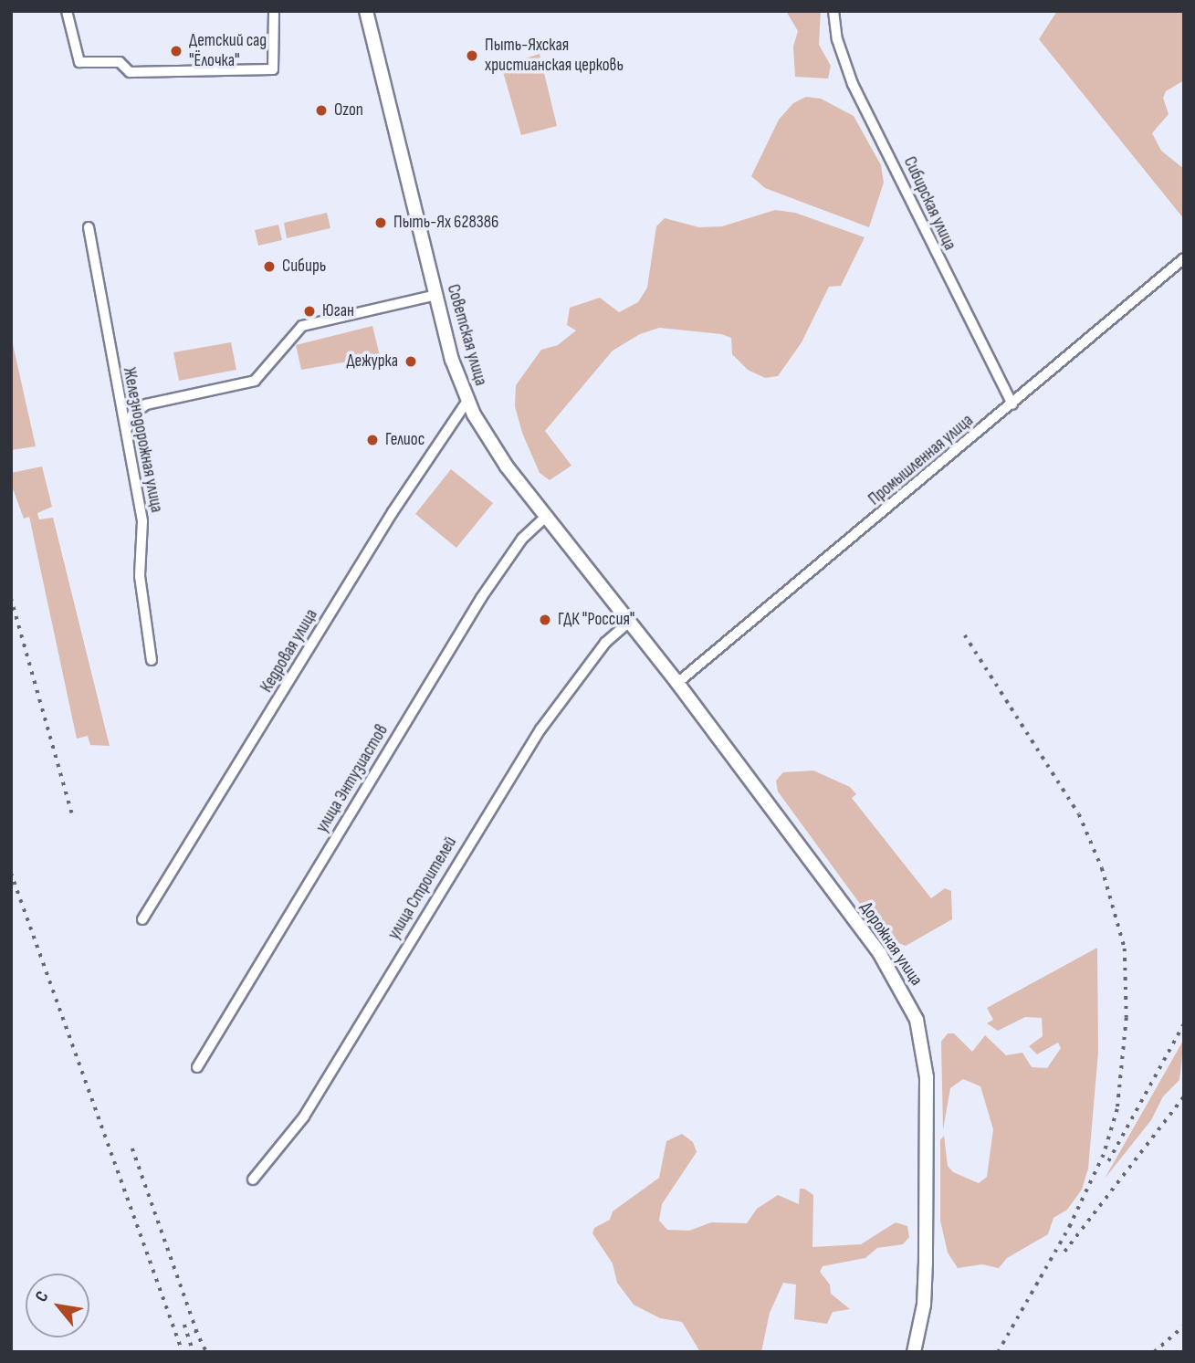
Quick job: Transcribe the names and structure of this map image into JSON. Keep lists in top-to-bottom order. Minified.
{"streets":{"street":["Сибирская улица","Советская улица","Железнодорожная улица","Промышленная улица","Кедровая улица","улица Энтузиастов","улица Строителей","Дорожная улица"]},"crossings":[["Сибирская улица","Промышленная улица"],["Советская улица","Промышленная улица"],["Советская улица","Кедровая улица"],["Советская улица","улица Энтузиастов"],["Советская улица","улица Строителей"],["Советская улица","Дорожная улица"],["Промышленная улица","Дорожная улица"]],"places":["Детский сад \"Ёлочка\"","Пыть-Яхская христианская церковь","Ozon","Пыть-Ях 628386","Сибирь","Юган","Дежурка","Гелиос","ГДК \"Россия\""],"north":"top left"}
